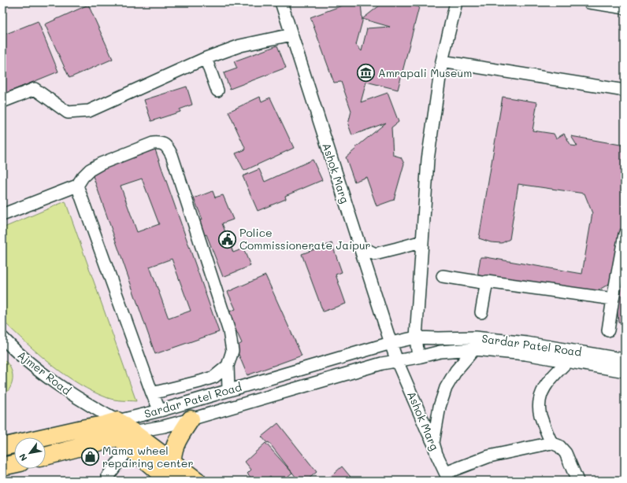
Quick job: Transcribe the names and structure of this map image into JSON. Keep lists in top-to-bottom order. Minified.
{"streets":{"highway":["Sardar Patel Road"],"street":["Ashok Marg","Ajmer Road"]},"crossings":[["Ashok Marg","Sardar Patel Road"],["Sardar Patel Road","Ajmer Road"]],"places":{"museum":["Amrapali Museum"],"public building":["Police Commissionerate Jaipur"],"shop":["Mama wheel repairing center"]},"north":"bottom left"}
